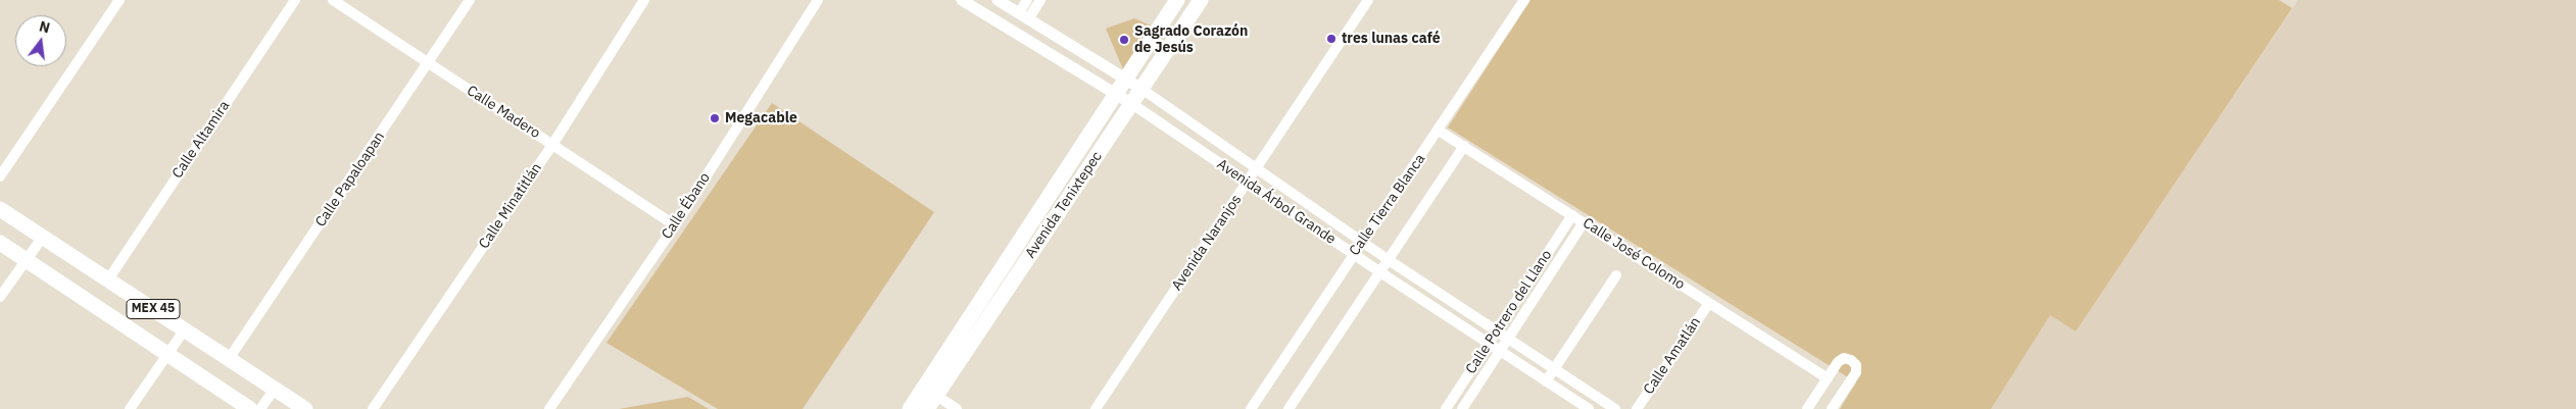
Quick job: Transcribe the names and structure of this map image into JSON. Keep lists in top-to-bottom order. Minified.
{"streets":{"main road":["Avenida Tenixtepec","MEX 45"],"street":["Calle Madero","Calle Altamira","Calle Papaloapan","Avenida Árbol Grande","Calle Tierra Blanca","Calle Minatitlán","Calle Ébano","Avenida Naranjos","Calle José Colomo","Calle Potrero del Llano","Calle Amatlán"]},"crossings":[["Calle Madero","Calle Papaloapan"],["Calle Madero","Calle Minatitlán"],["Calle Madero","Calle Ébano"],["Calle Altamira","MEX 45"],["Calle Papaloapan","MEX 45"],["Avenida Árbol Grande","Avenida Tenixtepec"],["Avenida Árbol Grande","Calle Tierra Blanca"],["Avenida Árbol Grande","Avenida Naranjos"],["Avenida Árbol Grande","Calle Potrero del Llano"],["Calle Tierra Blanca","Calle José Colomo"],["Calle José Colomo","Calle Potrero del Llano"],["Calle José Colomo","Calle Amatlán"]],"places":["tres lunas café","Sagrado Corazón de Jesús","Megacable"],"north":"top"}
